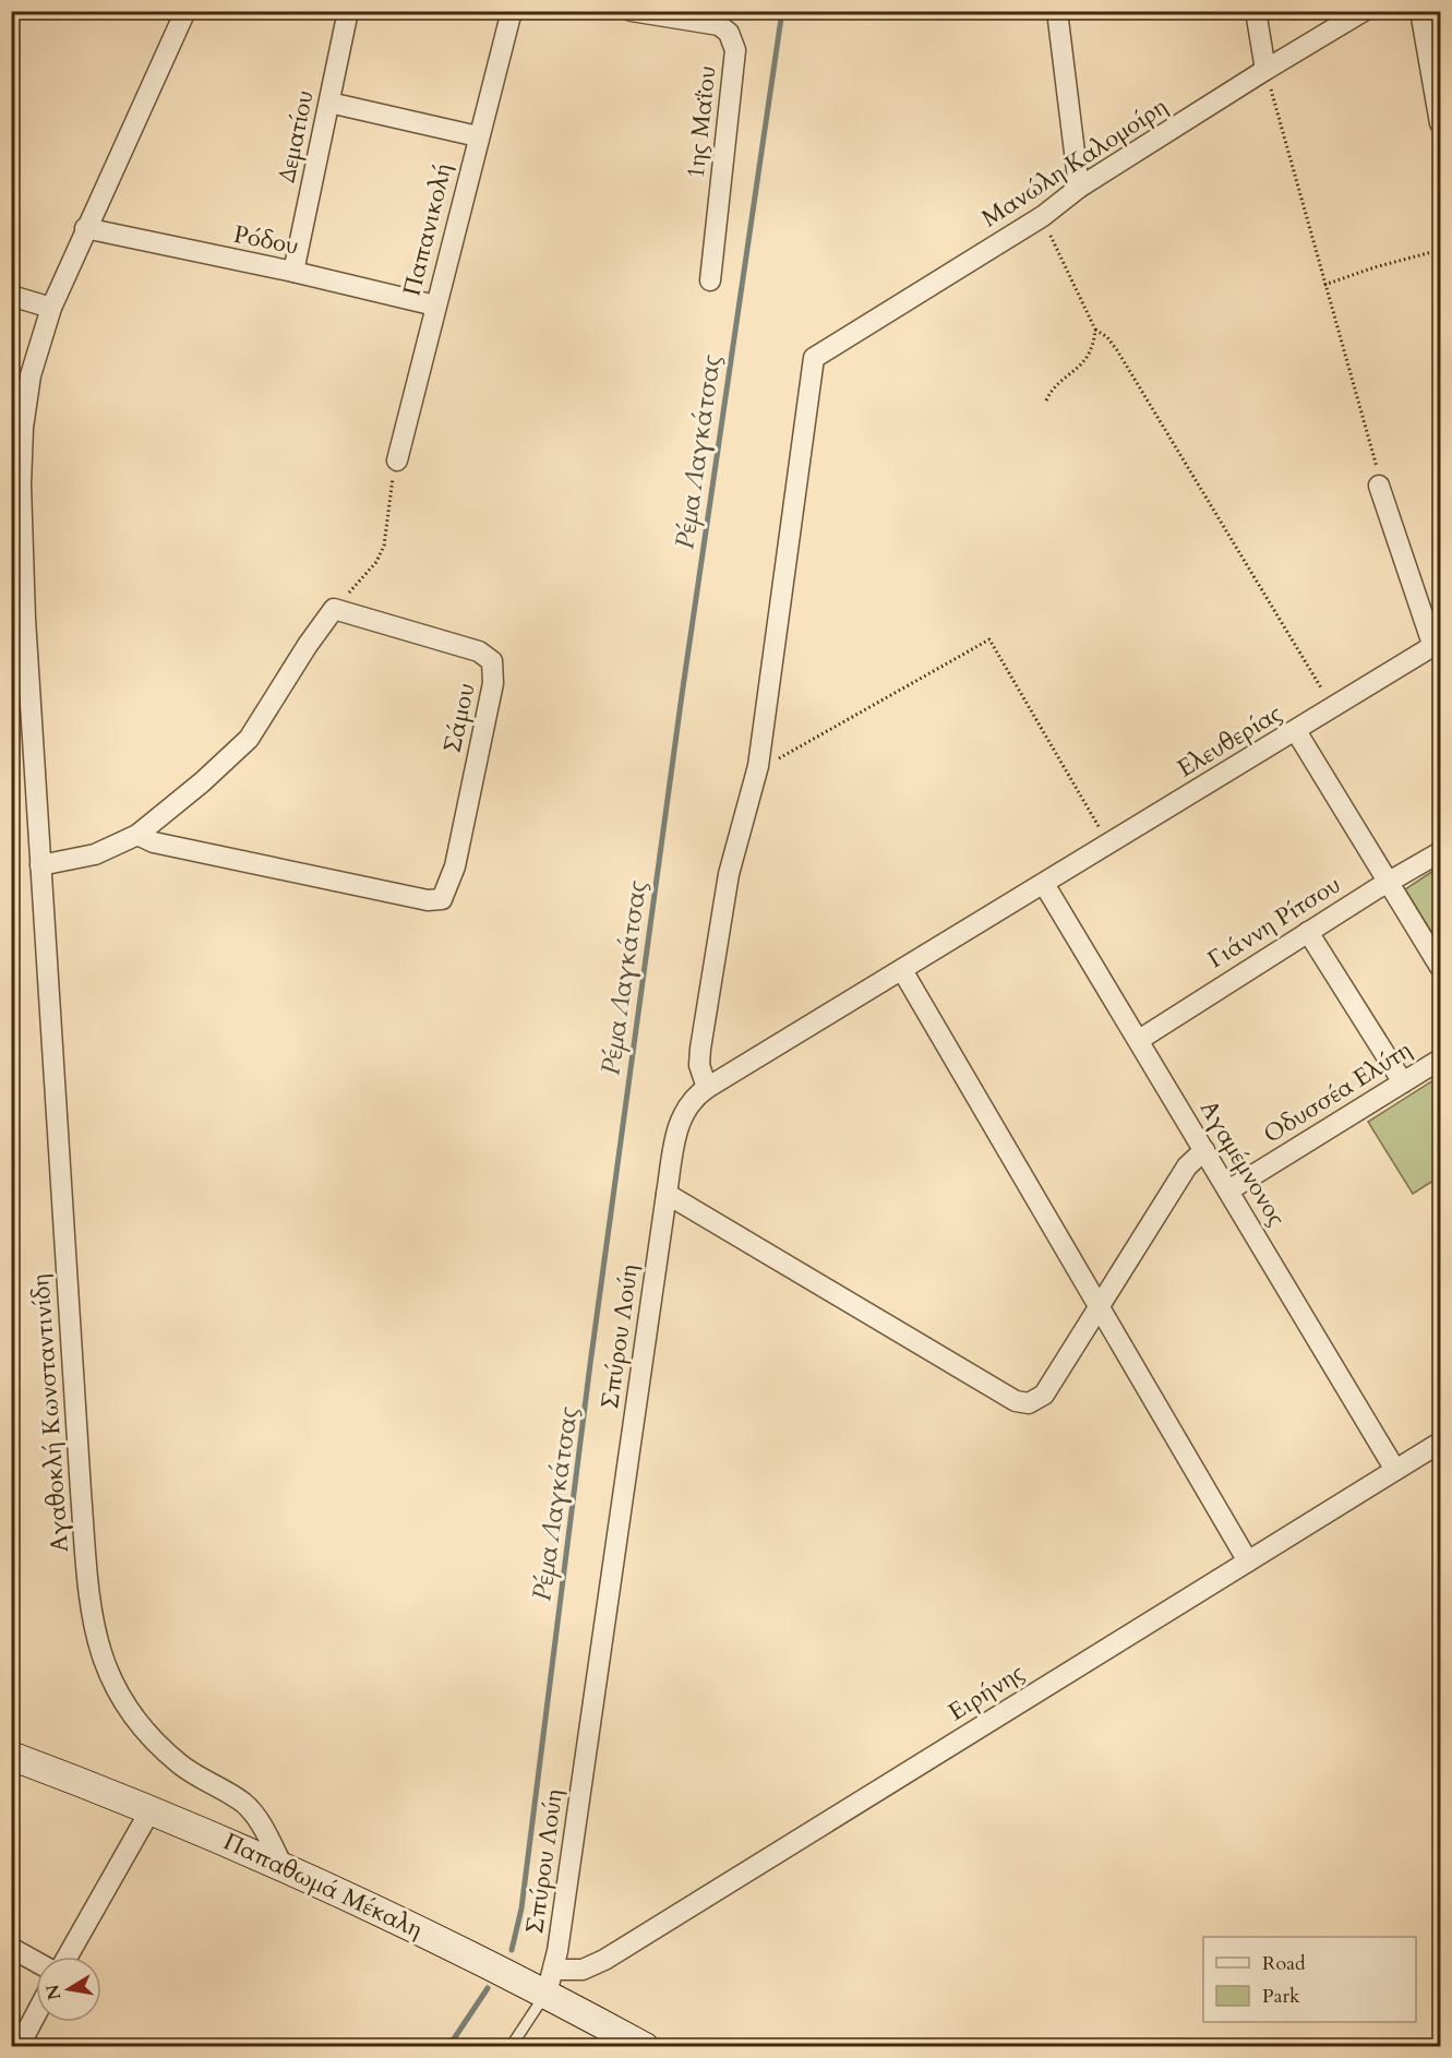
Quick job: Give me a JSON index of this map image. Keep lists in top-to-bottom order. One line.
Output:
{"streets":{"street":["1ης Μαΐου","Δεματίου","Μανώλη Καλομοίρη","Παπανικολή","Ρόδου","Σάμου","Ελευθερίας","Γιάννη Ρίτσου","Οδυσσέα Ελύτη","Αγαμέμνονoς","Σπύρου Λούη","Αγαθοκλή Κωνσταντινίδη","Ειρήνης","Παπαθωμά Μέκαλη"]},"crossings":[["Δεματίου","Ρόδου"],["Παπανικολή","Ρόδου"],["Ρόδου","Αγαθοκλή Κωνσταντινίδη"],["Ελευθερίας","Αγαμέμνονoς"],["Ελευθερίας","Σπύρου Λούη"],["Γιάννη Ρίτσου","Αγαμέμνονoς"],["Οδυσσέα Ελύτη","Αγαμέμνονoς"],["Αγαμέμνονoς","Σπύρου Λούη"],["Αγαμέμνονoς","Ειρήνης"],["Σπύρου Λούη","Ειρήνης"],["Σπύρου Λούη","Παπαθωμά Μέκαλη"],["Αγαθοκλή Κωνσταντινίδη","Παπαθωμά Μέκαλη"],["Ειρήνης","Παπαθωμά Μέκαλη"]],"water":["Ρέμα Λαγκάτσας"],"legend":["Road","Park"],"north":"left"}
